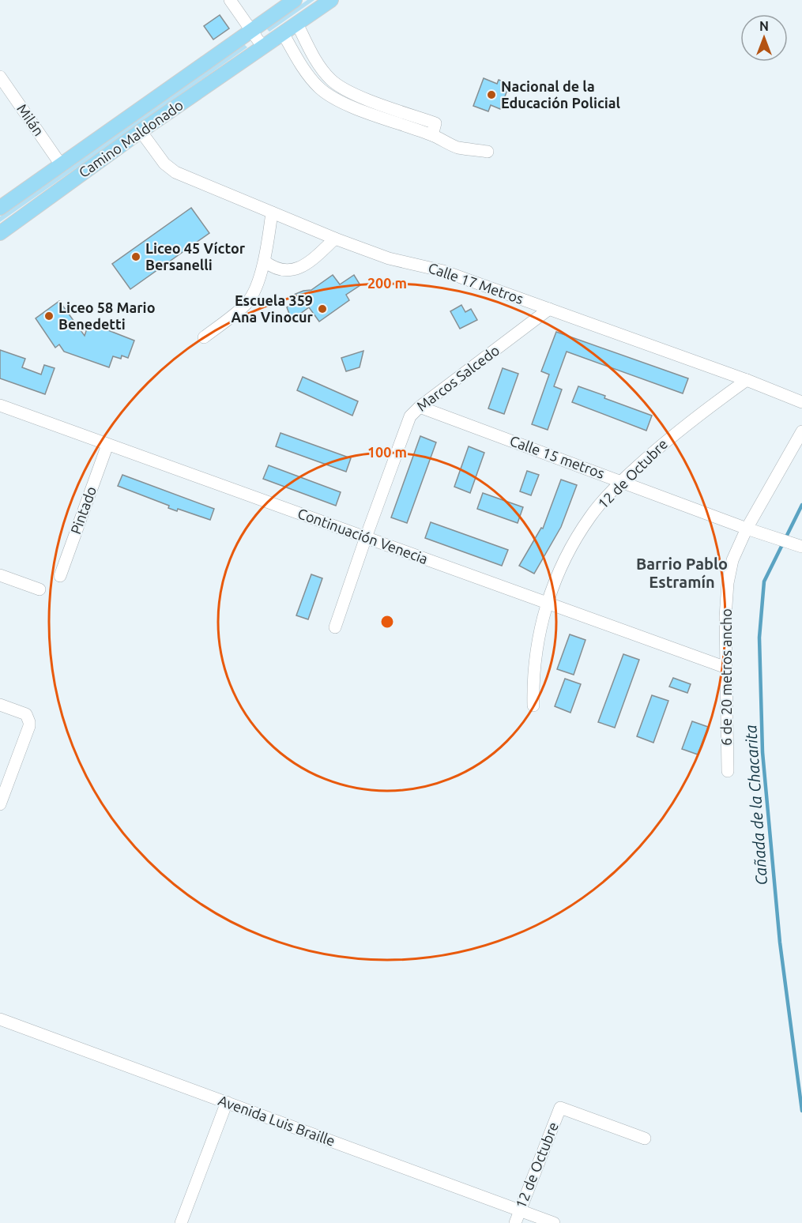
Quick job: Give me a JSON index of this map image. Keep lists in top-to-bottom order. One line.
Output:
{"streets":{"main road":["Camino Maldonado"],"street":["Milán","Calle 17 Metros","Marcos Salcedo","Calle 15 metros","12 de Octubre","Pintado","Continuación Venecia","6 de 20 metros ancho","Avenida Luis Braille"]},"crossings":[["Milán","Camino Maldonado"],["Camino Maldonado","Calle 17 Metros"],["Calle 17 Metros","Marcos Salcedo"],["Calle 17 Metros","12 de Octubre"],["Marcos Salcedo","Calle 15 metros"],["Marcos Salcedo","Continuación Venecia"],["Calle 15 metros","12 de Octubre"],["Calle 15 metros","6 de 20 metros ancho"],["12 de Octubre","Continuación Venecia"],["12 de Octubre","Avenida Luis Braille"],["Pintado","Continuación Venecia"],["Continuación Venecia","6 de 20 metros ancho"]],"districts":["Barrio Pablo Estramín"],"water":["Cañada de la Chacarita"],"places":["Nacional de la Educación Policial","Liceo 45 Víctor Bersanelli","Escuela 359 Ana Vinocur","Liceo 58 Mario Benedetti"],"north":"top","rings":["200 m","100 m"]}
